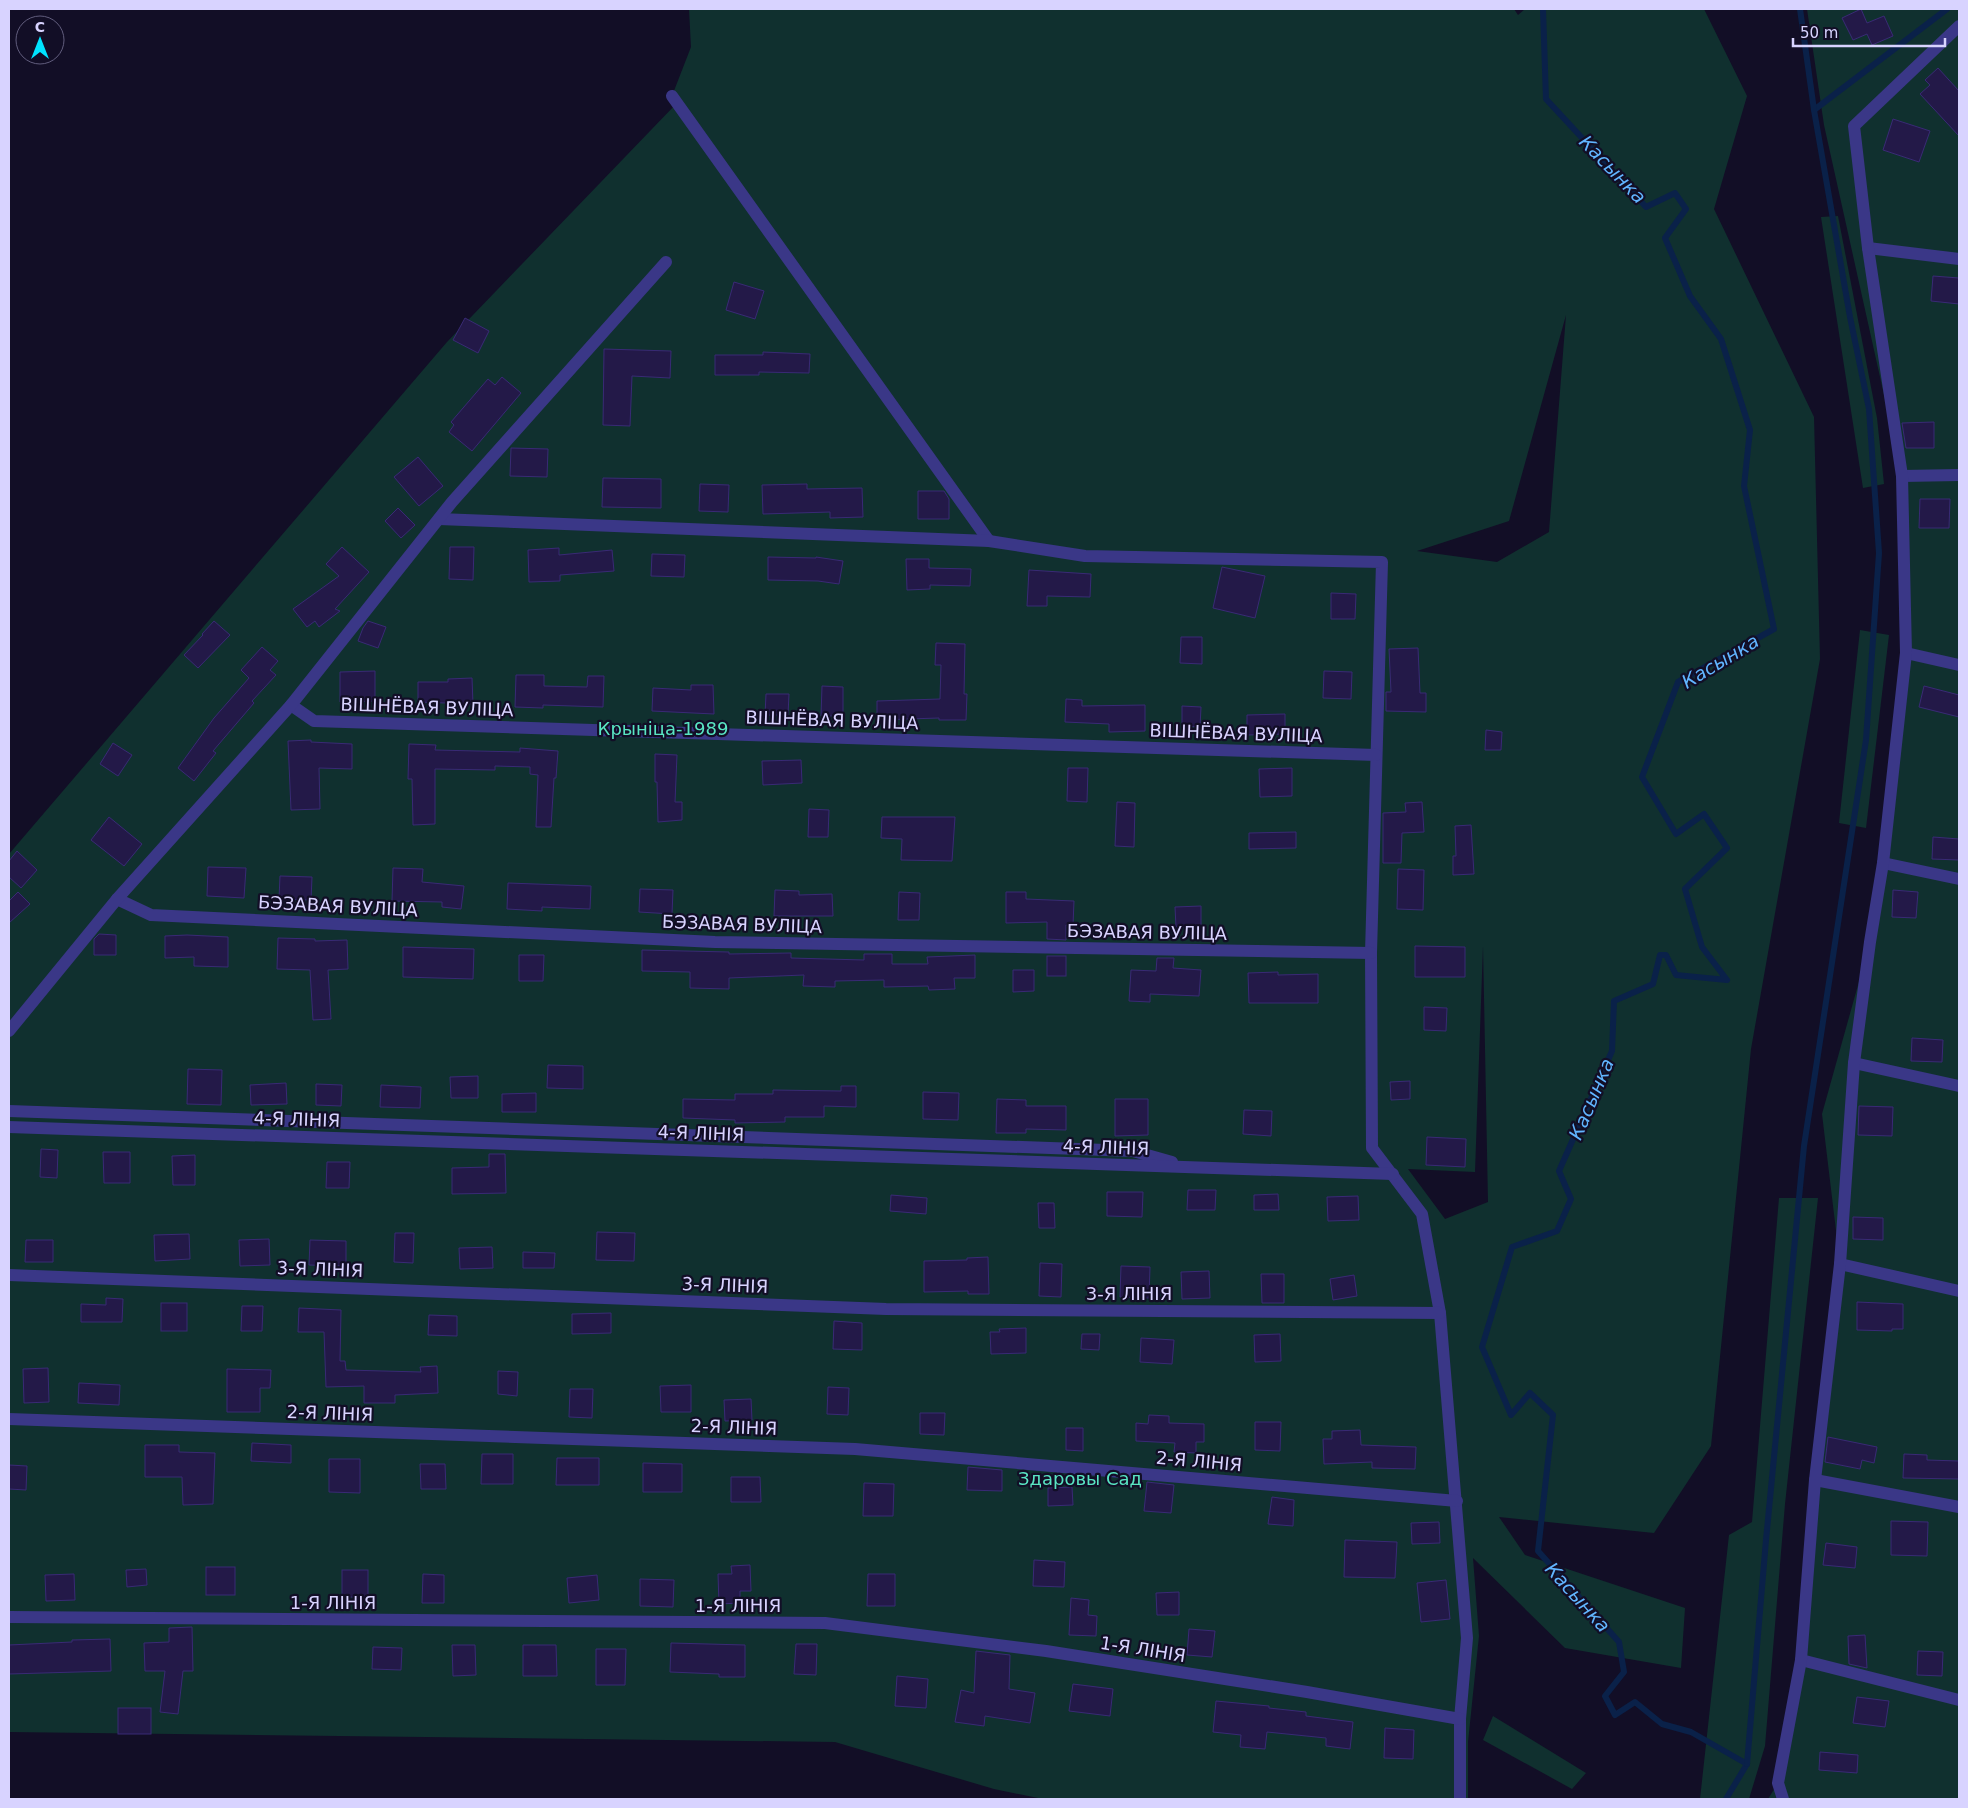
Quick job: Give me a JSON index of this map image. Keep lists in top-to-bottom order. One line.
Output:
{"streets":{"street":["ВІШНЁВАЯ ВУЛІЦА","БЭЗАВАЯ ВУЛІЦА","4-Я ЛІНІЯ","3-Я ЛІНІЯ","2-Я ЛІНІЯ","1-Я ЛІНІЯ"]},"water":["Касынка"],"parks":["Крыніца-1989","Здаровы Сад"],"scale_bar":"50 m","north":"top"}
